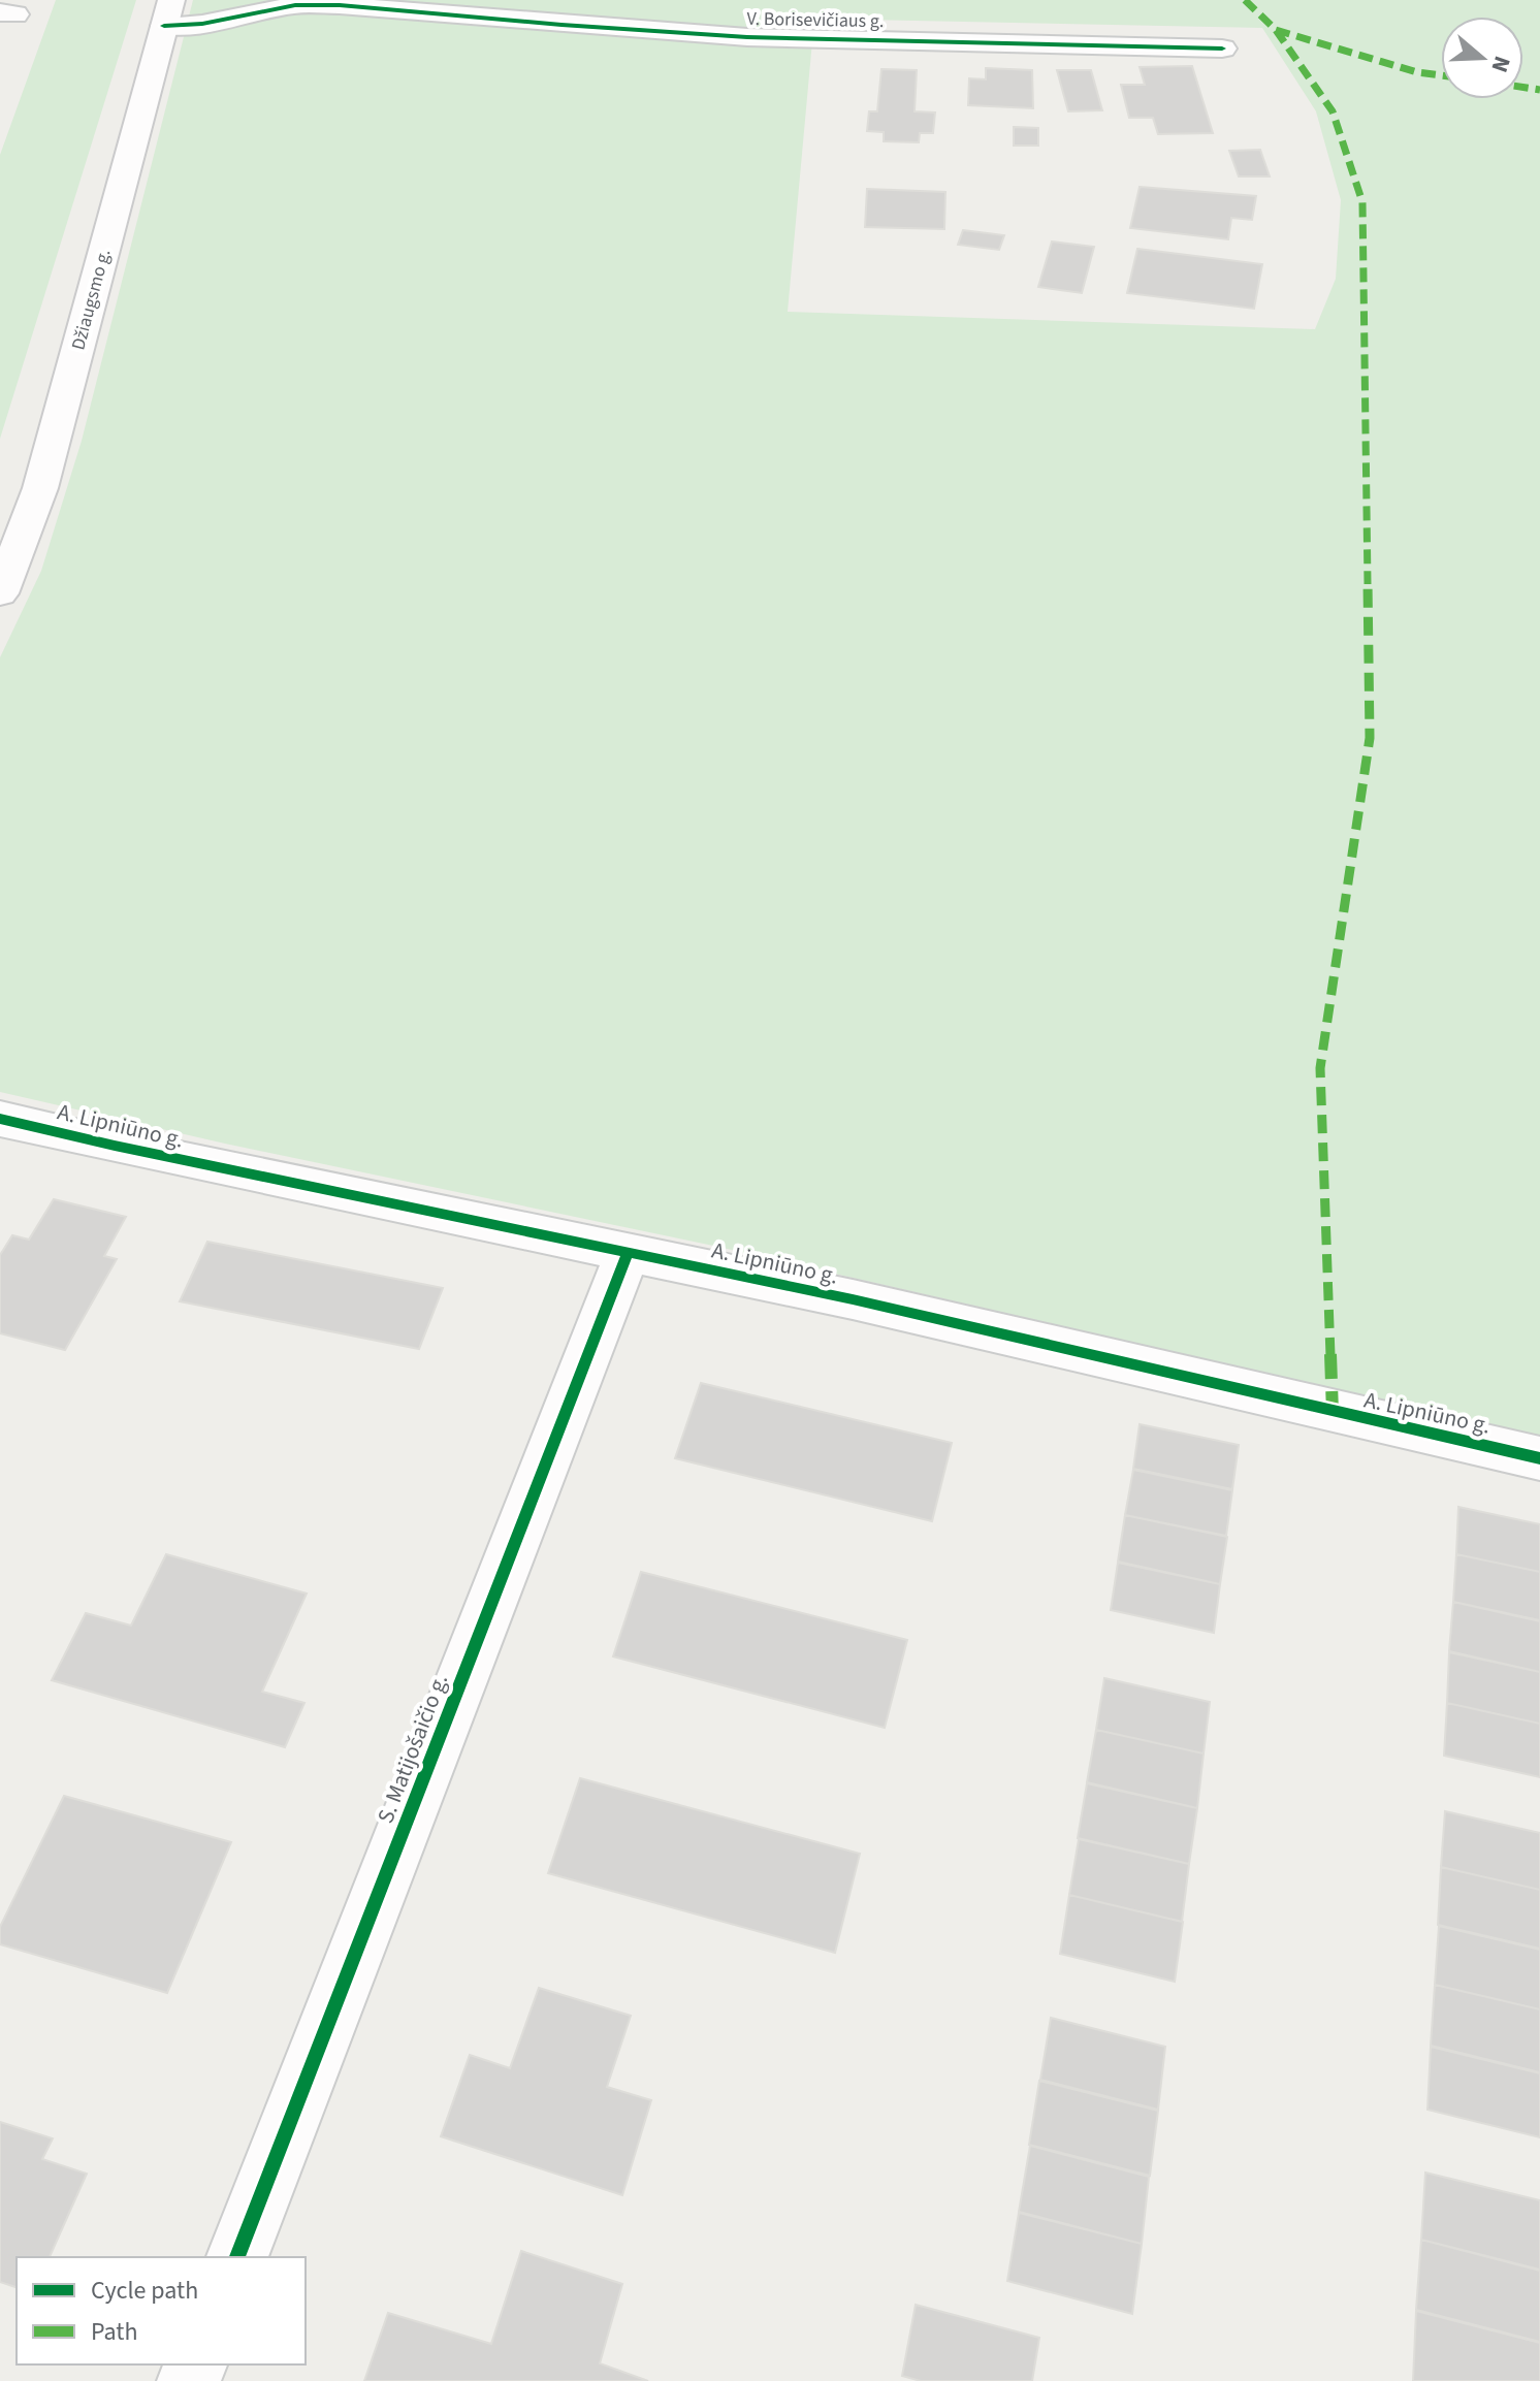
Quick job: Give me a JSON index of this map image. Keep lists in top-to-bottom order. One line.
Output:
{"streets":{"street":["V. Borisevičiaus g.","Džiaugsmo g.","A. Lipniūno g.","S. Matijošaičio g."]},"crossings":[["V. Borisevičiaus g.","Džiaugsmo g."],["A. Lipniūno g.","S. Matijošaičio g."]],"legend":["Cycle path","Path"],"north":"right"}
